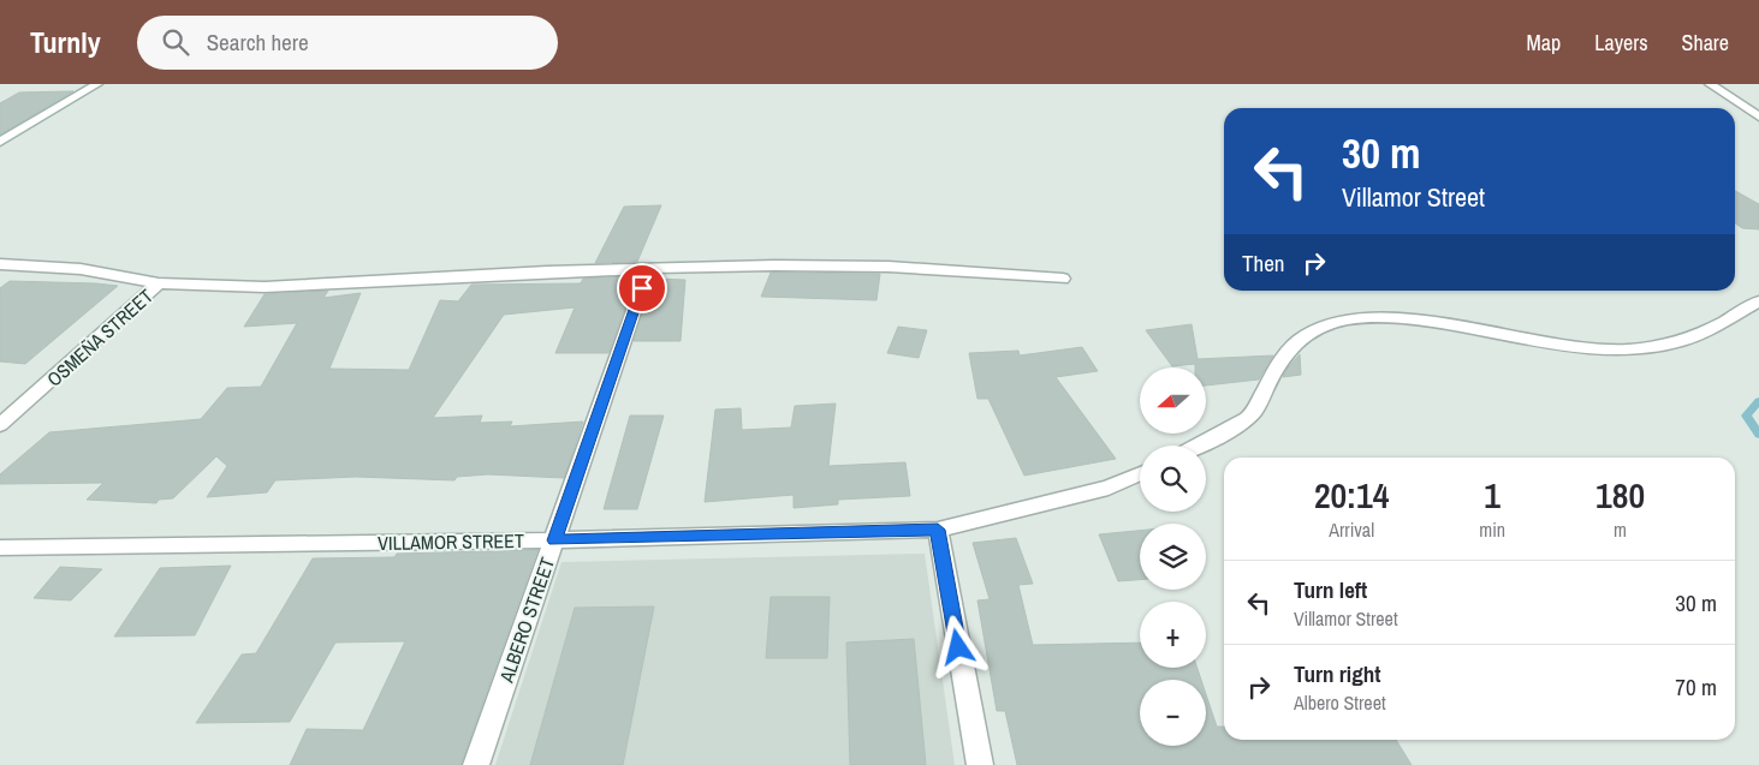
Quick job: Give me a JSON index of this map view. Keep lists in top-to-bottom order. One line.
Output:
{"streets":{"street":["OSMEÑA STREET","VILLAMOR STREET","ALBERO STREET"]},"crossings":[["VILLAMOR STREET","ALBERO STREET"]],"north":"left","page":{"header":"Turnly","search":"Search here","nav":["Map","Layers","Share"],"turn":["30 m","Villamor Street"],"then":"Then","map_buttons":["+","−"],"eta":["20:14","Arrival","1","min","180","m"],"list":[{"name":"Turn left","note":"Villamor Street","value":"30 m"},{"name":"Turn right","note":"Albero Street","value":"70 m"}]}}
